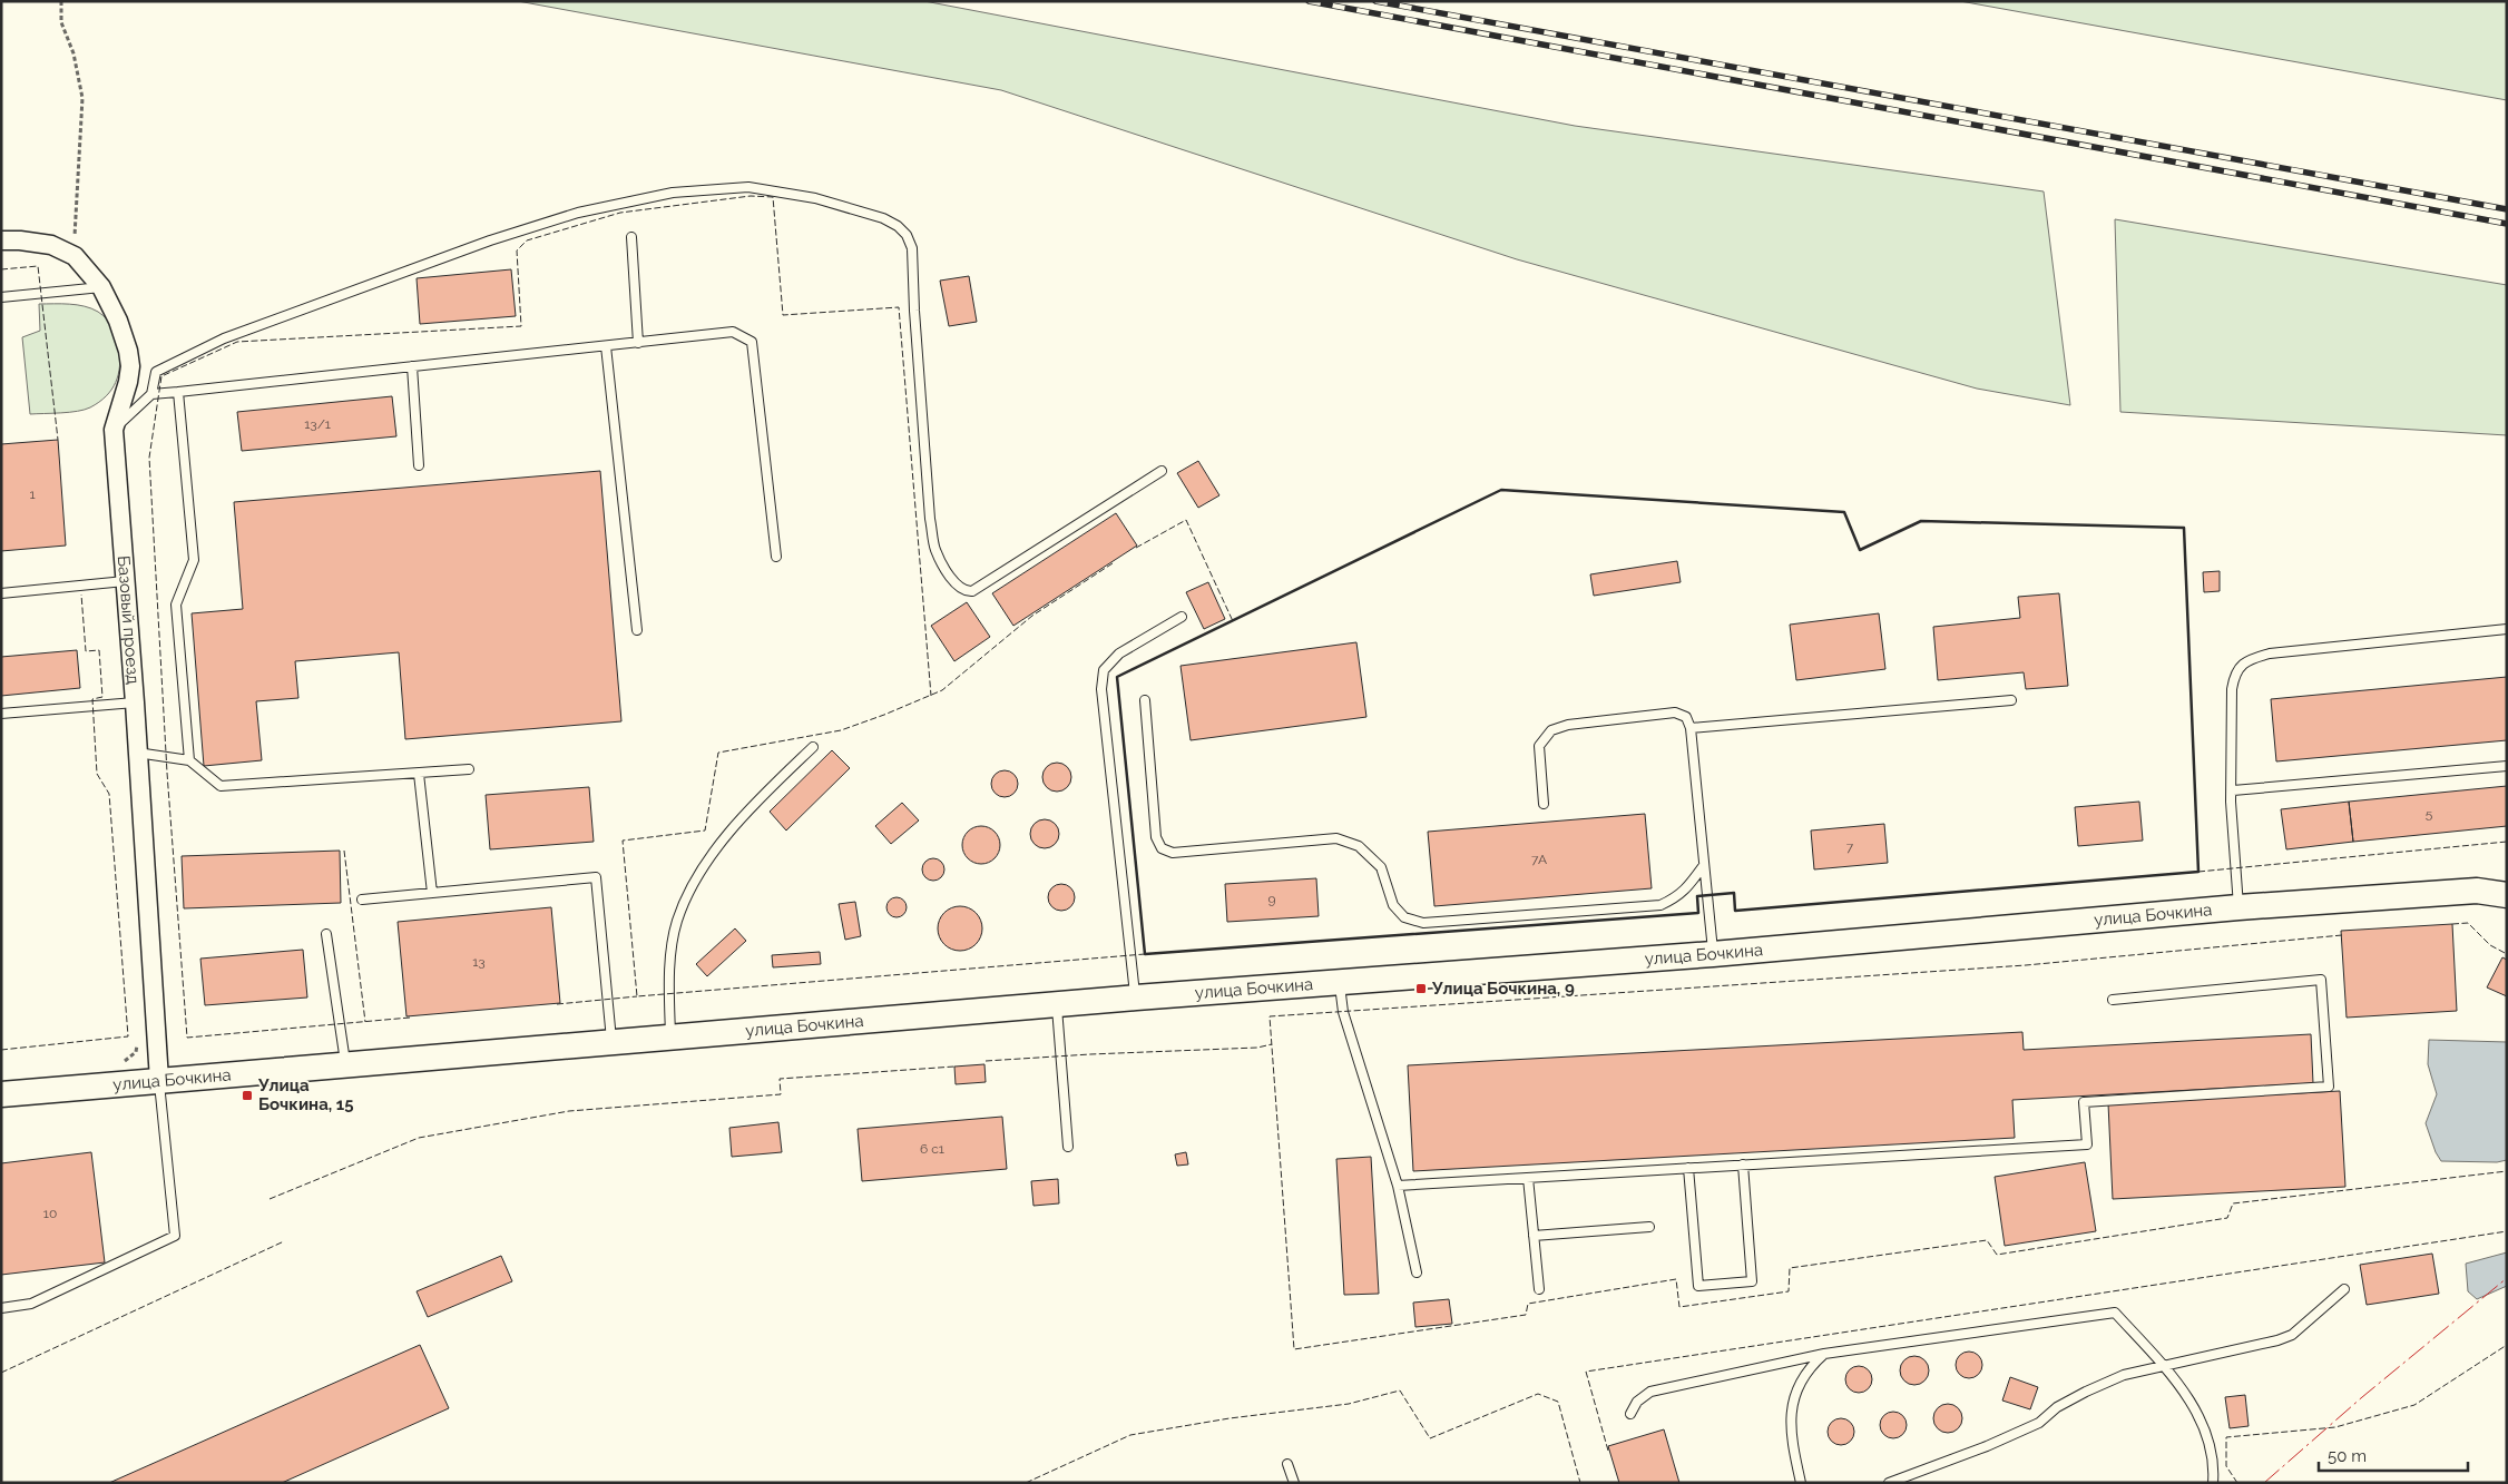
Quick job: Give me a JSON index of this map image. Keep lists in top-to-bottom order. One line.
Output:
{"streets":{"street":["Базовый проезд","улица Бочкина"]},"crossings":[["Базовый проезд","улица Бочкина"]],"places":{"transit":["Улица Бочкина, 9","Улица Бочкина, 15"]},"house_numbers":["13/1","1","5","7","7А","9","13","6 с1","10"],"scale_bar":"50 m"}
